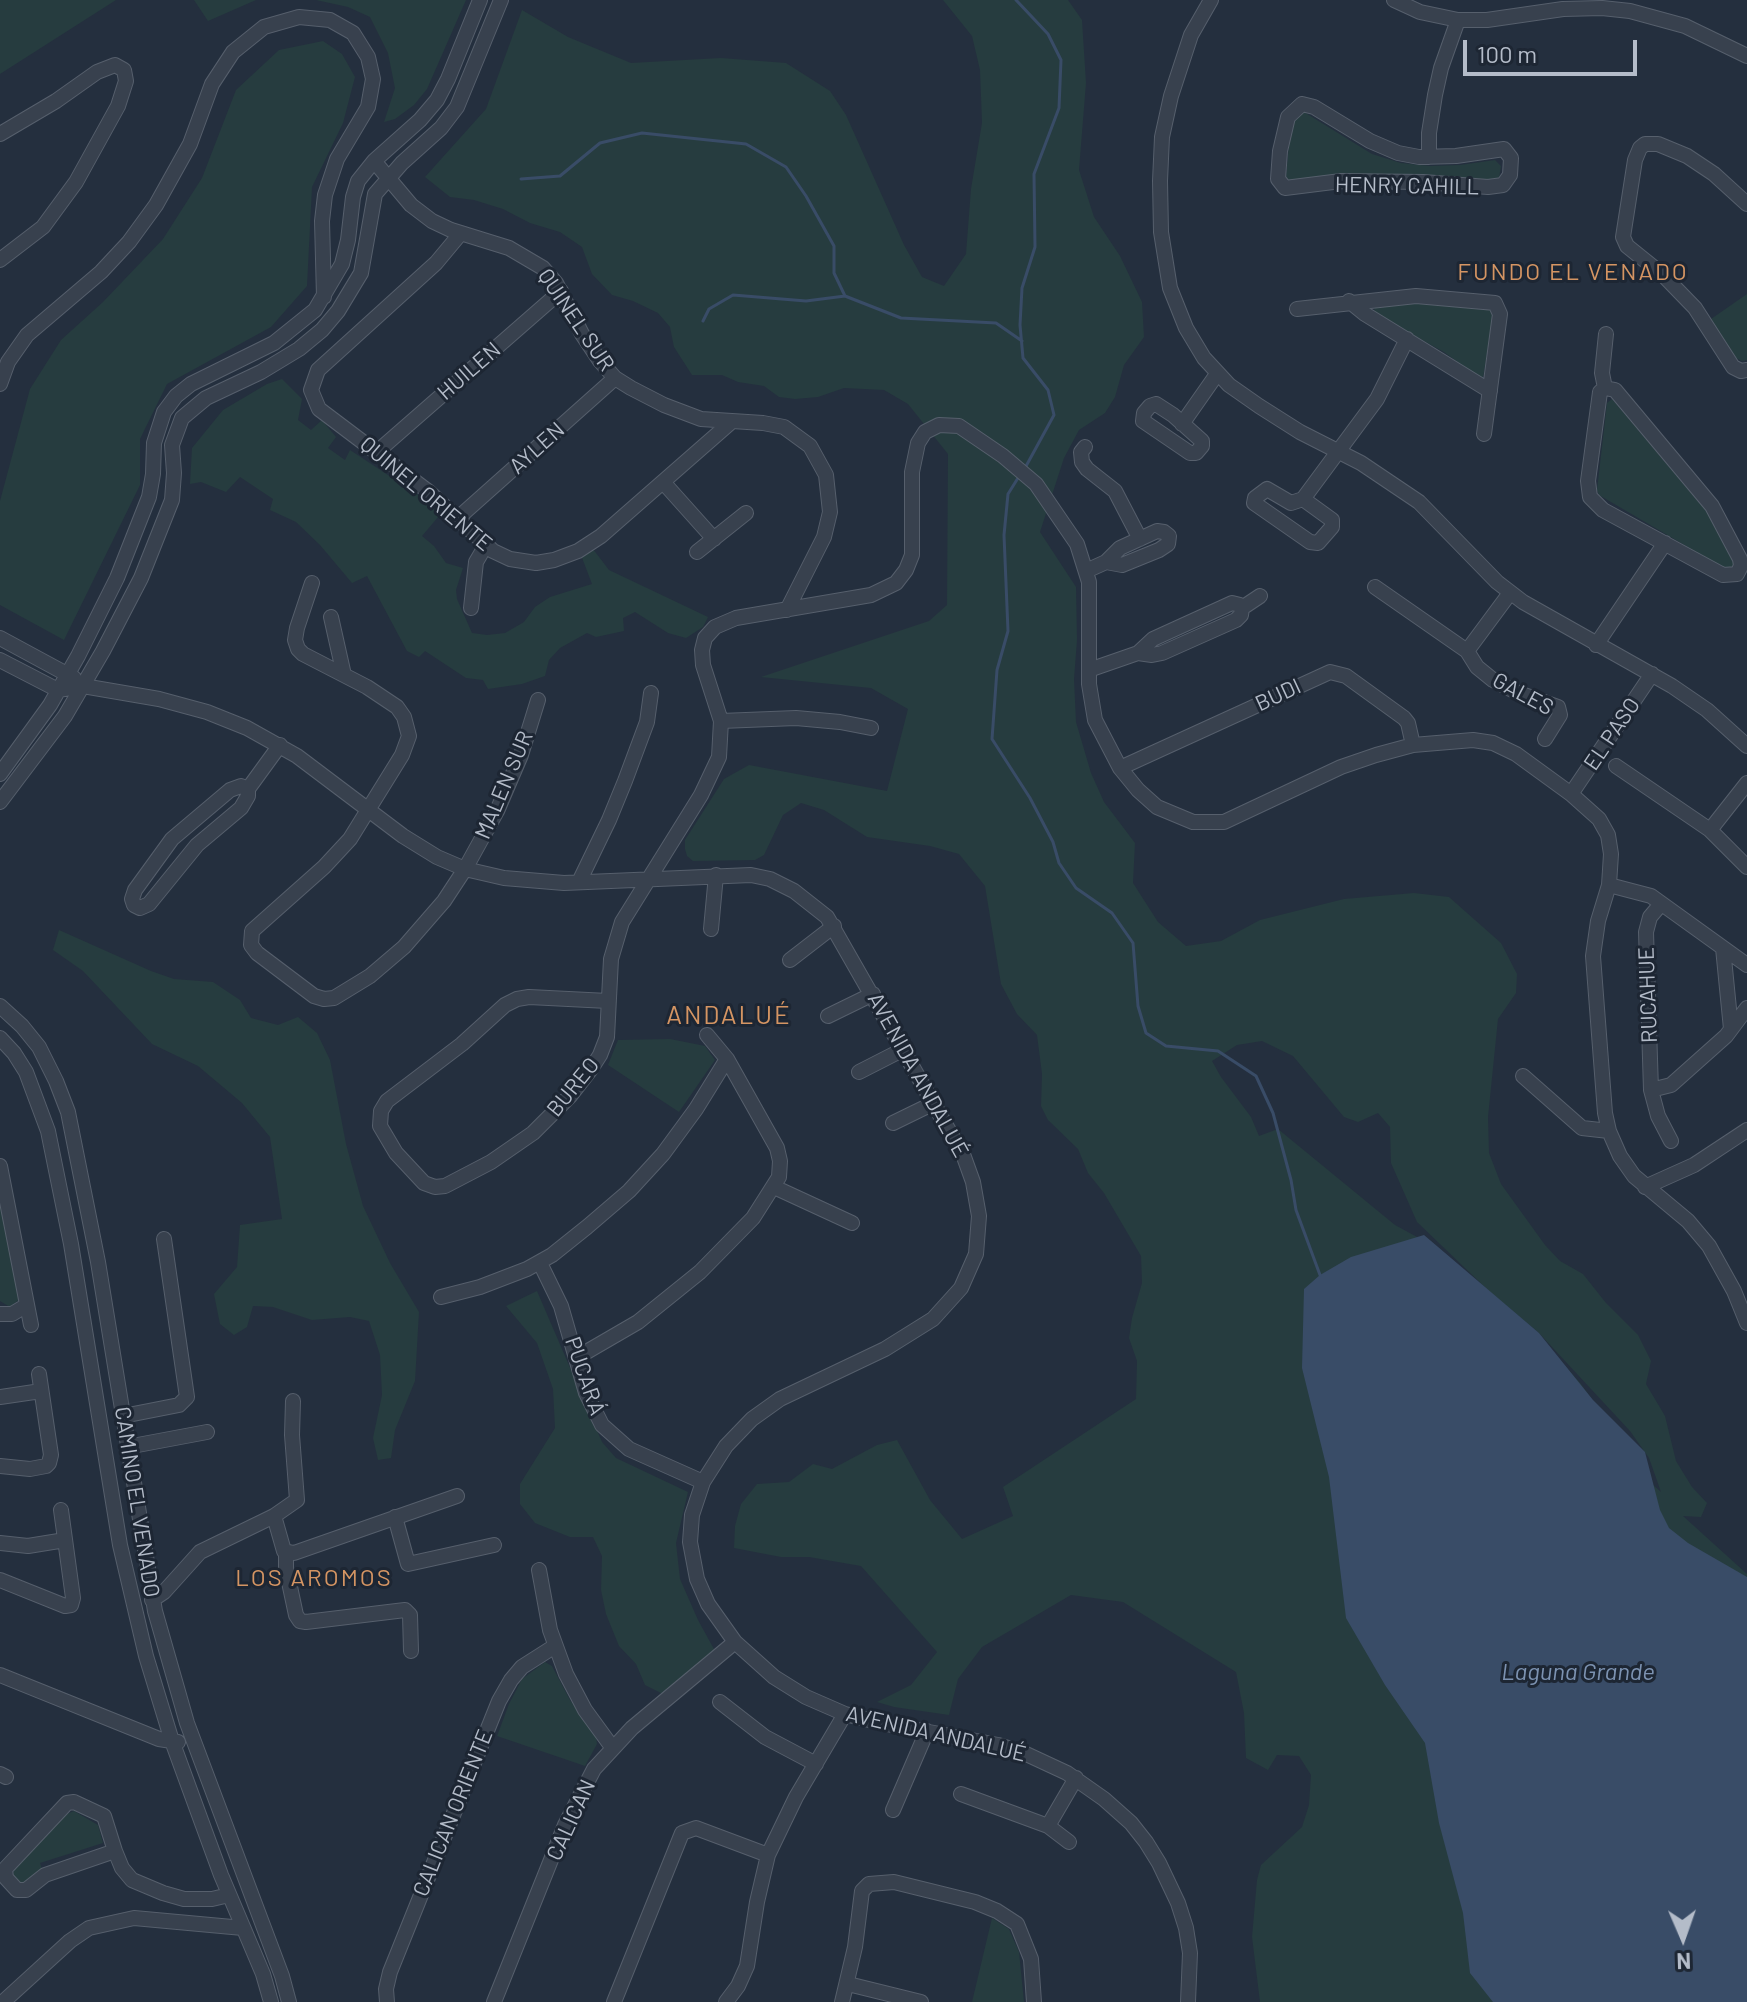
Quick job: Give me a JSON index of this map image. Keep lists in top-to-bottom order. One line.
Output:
{"streets":{"street":["HENRY CAHILL","QUINEL SUR","HUILEN","AYLEN","QUINEL ORIENTE","GALES","BUDI","EL PASO","MALEN SUR","RUCAHUE","AVENIDA ANDALUÉ","BUREO","PUCARÁ","CAMINO EL VENADO","CALICAN ORIENTE","CALICAN"]},"crossings":[["QUINEL SUR","HUILEN"],["QUINEL SUR","AYLEN"],["QUINEL SUR","QUINEL ORIENTE"],["HUILEN","QUINEL ORIENTE"],["AYLEN","QUINEL ORIENTE"],["MALEN SUR","AVENIDA ANDALUÉ"],["AVENIDA ANDALUÉ","BUREO"],["AVENIDA ANDALUÉ","PUCARÁ"],["AVENIDA ANDALUÉ","CALICAN"]],"districts":["FUNDO EL VENADO","ANDALUÉ","LOS AROMOS"],"water":["Laguna Grande"],"scale_bar":"100 m","north":"bottom"}
